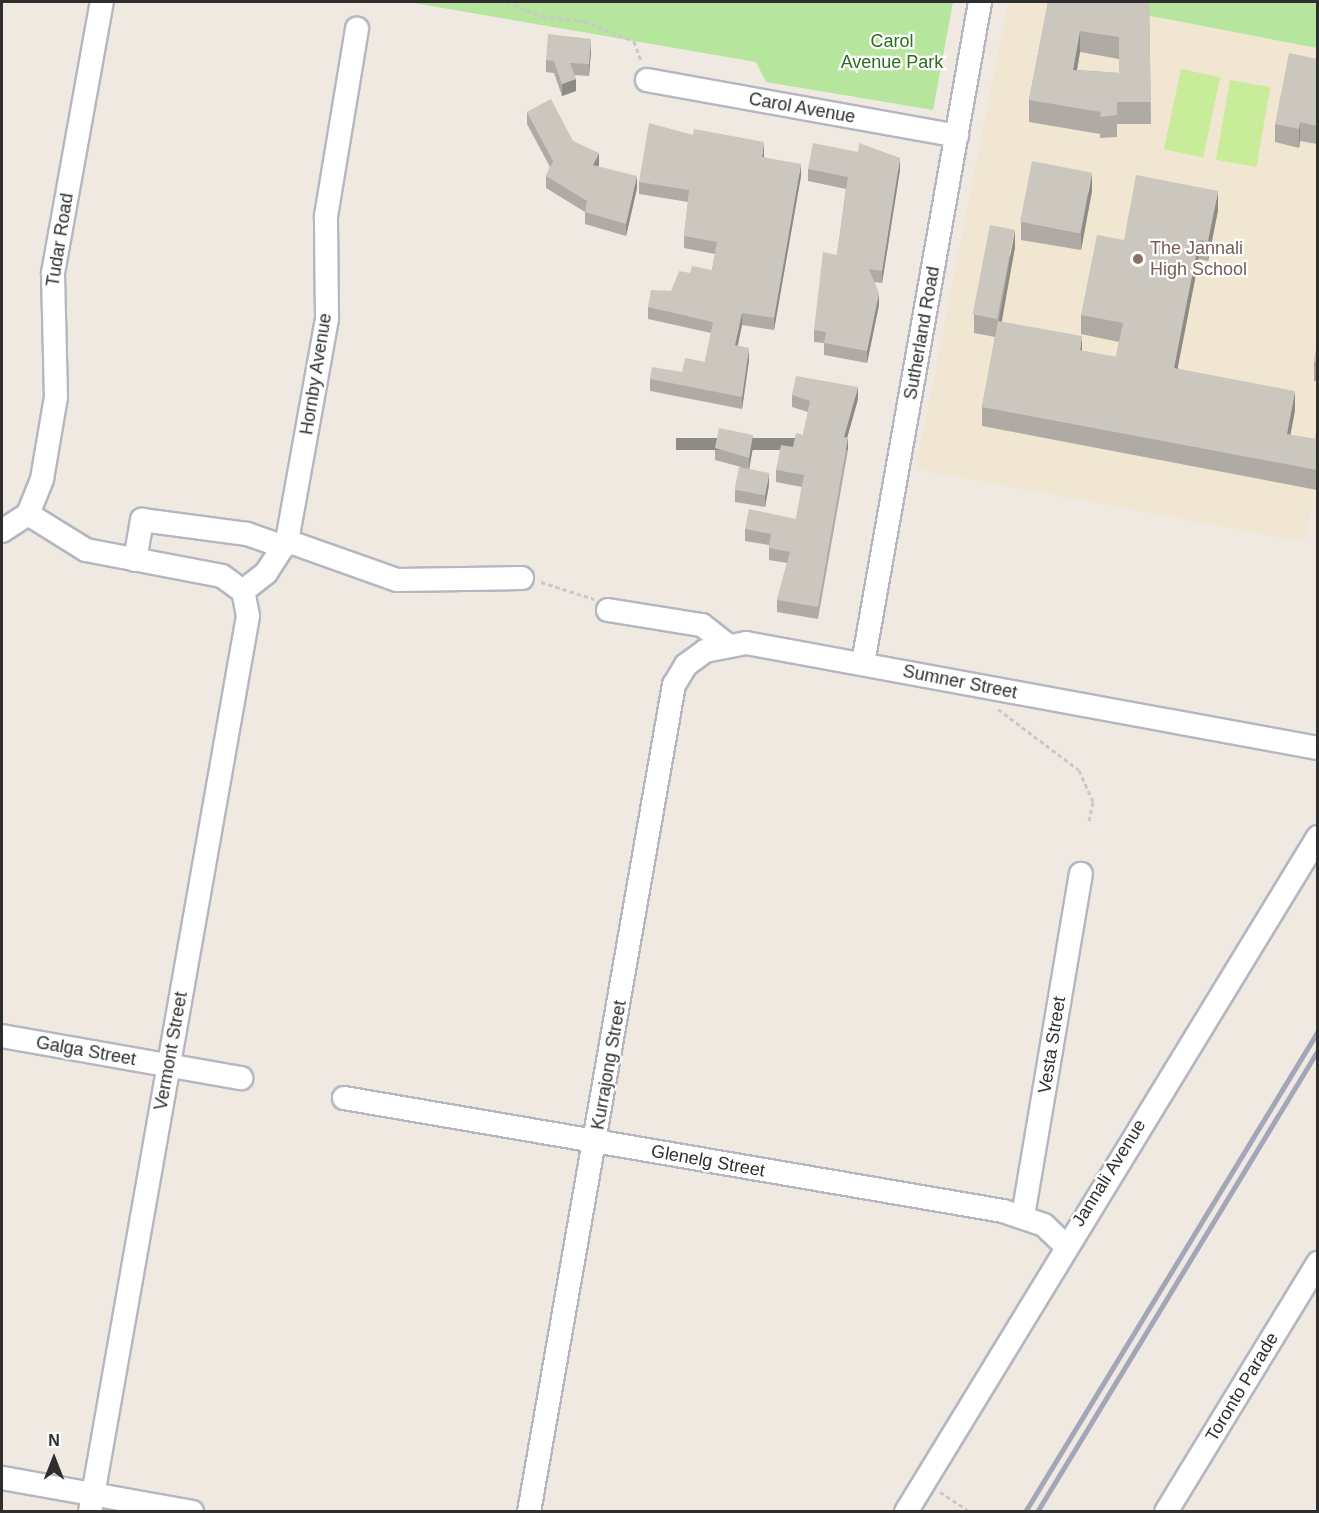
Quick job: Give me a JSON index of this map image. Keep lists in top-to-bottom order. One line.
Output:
{"streets":{"street":["Carol Avenue","Tudar Road","Sutherland Road","Hornby Avenue","Sumner Street","Vesta Street","Galga Street","Vermont Street","Kurrajong Street","Glenelg Street","Jannali Avenue","Toronto Parade"]},"crossings":[["Carol Avenue","Sutherland Road"],["Sutherland Road","Sumner Street"],["Sumner Street","Kurrajong Street"],["Vesta Street","Glenelg Street"],["Galga Street","Vermont Street"],["Kurrajong Street","Glenelg Street"],["Glenelg Street","Jannali Avenue"]],"parks":["Carol Avenue Park"],"places":["The Jannali High School"],"north":"top"}
